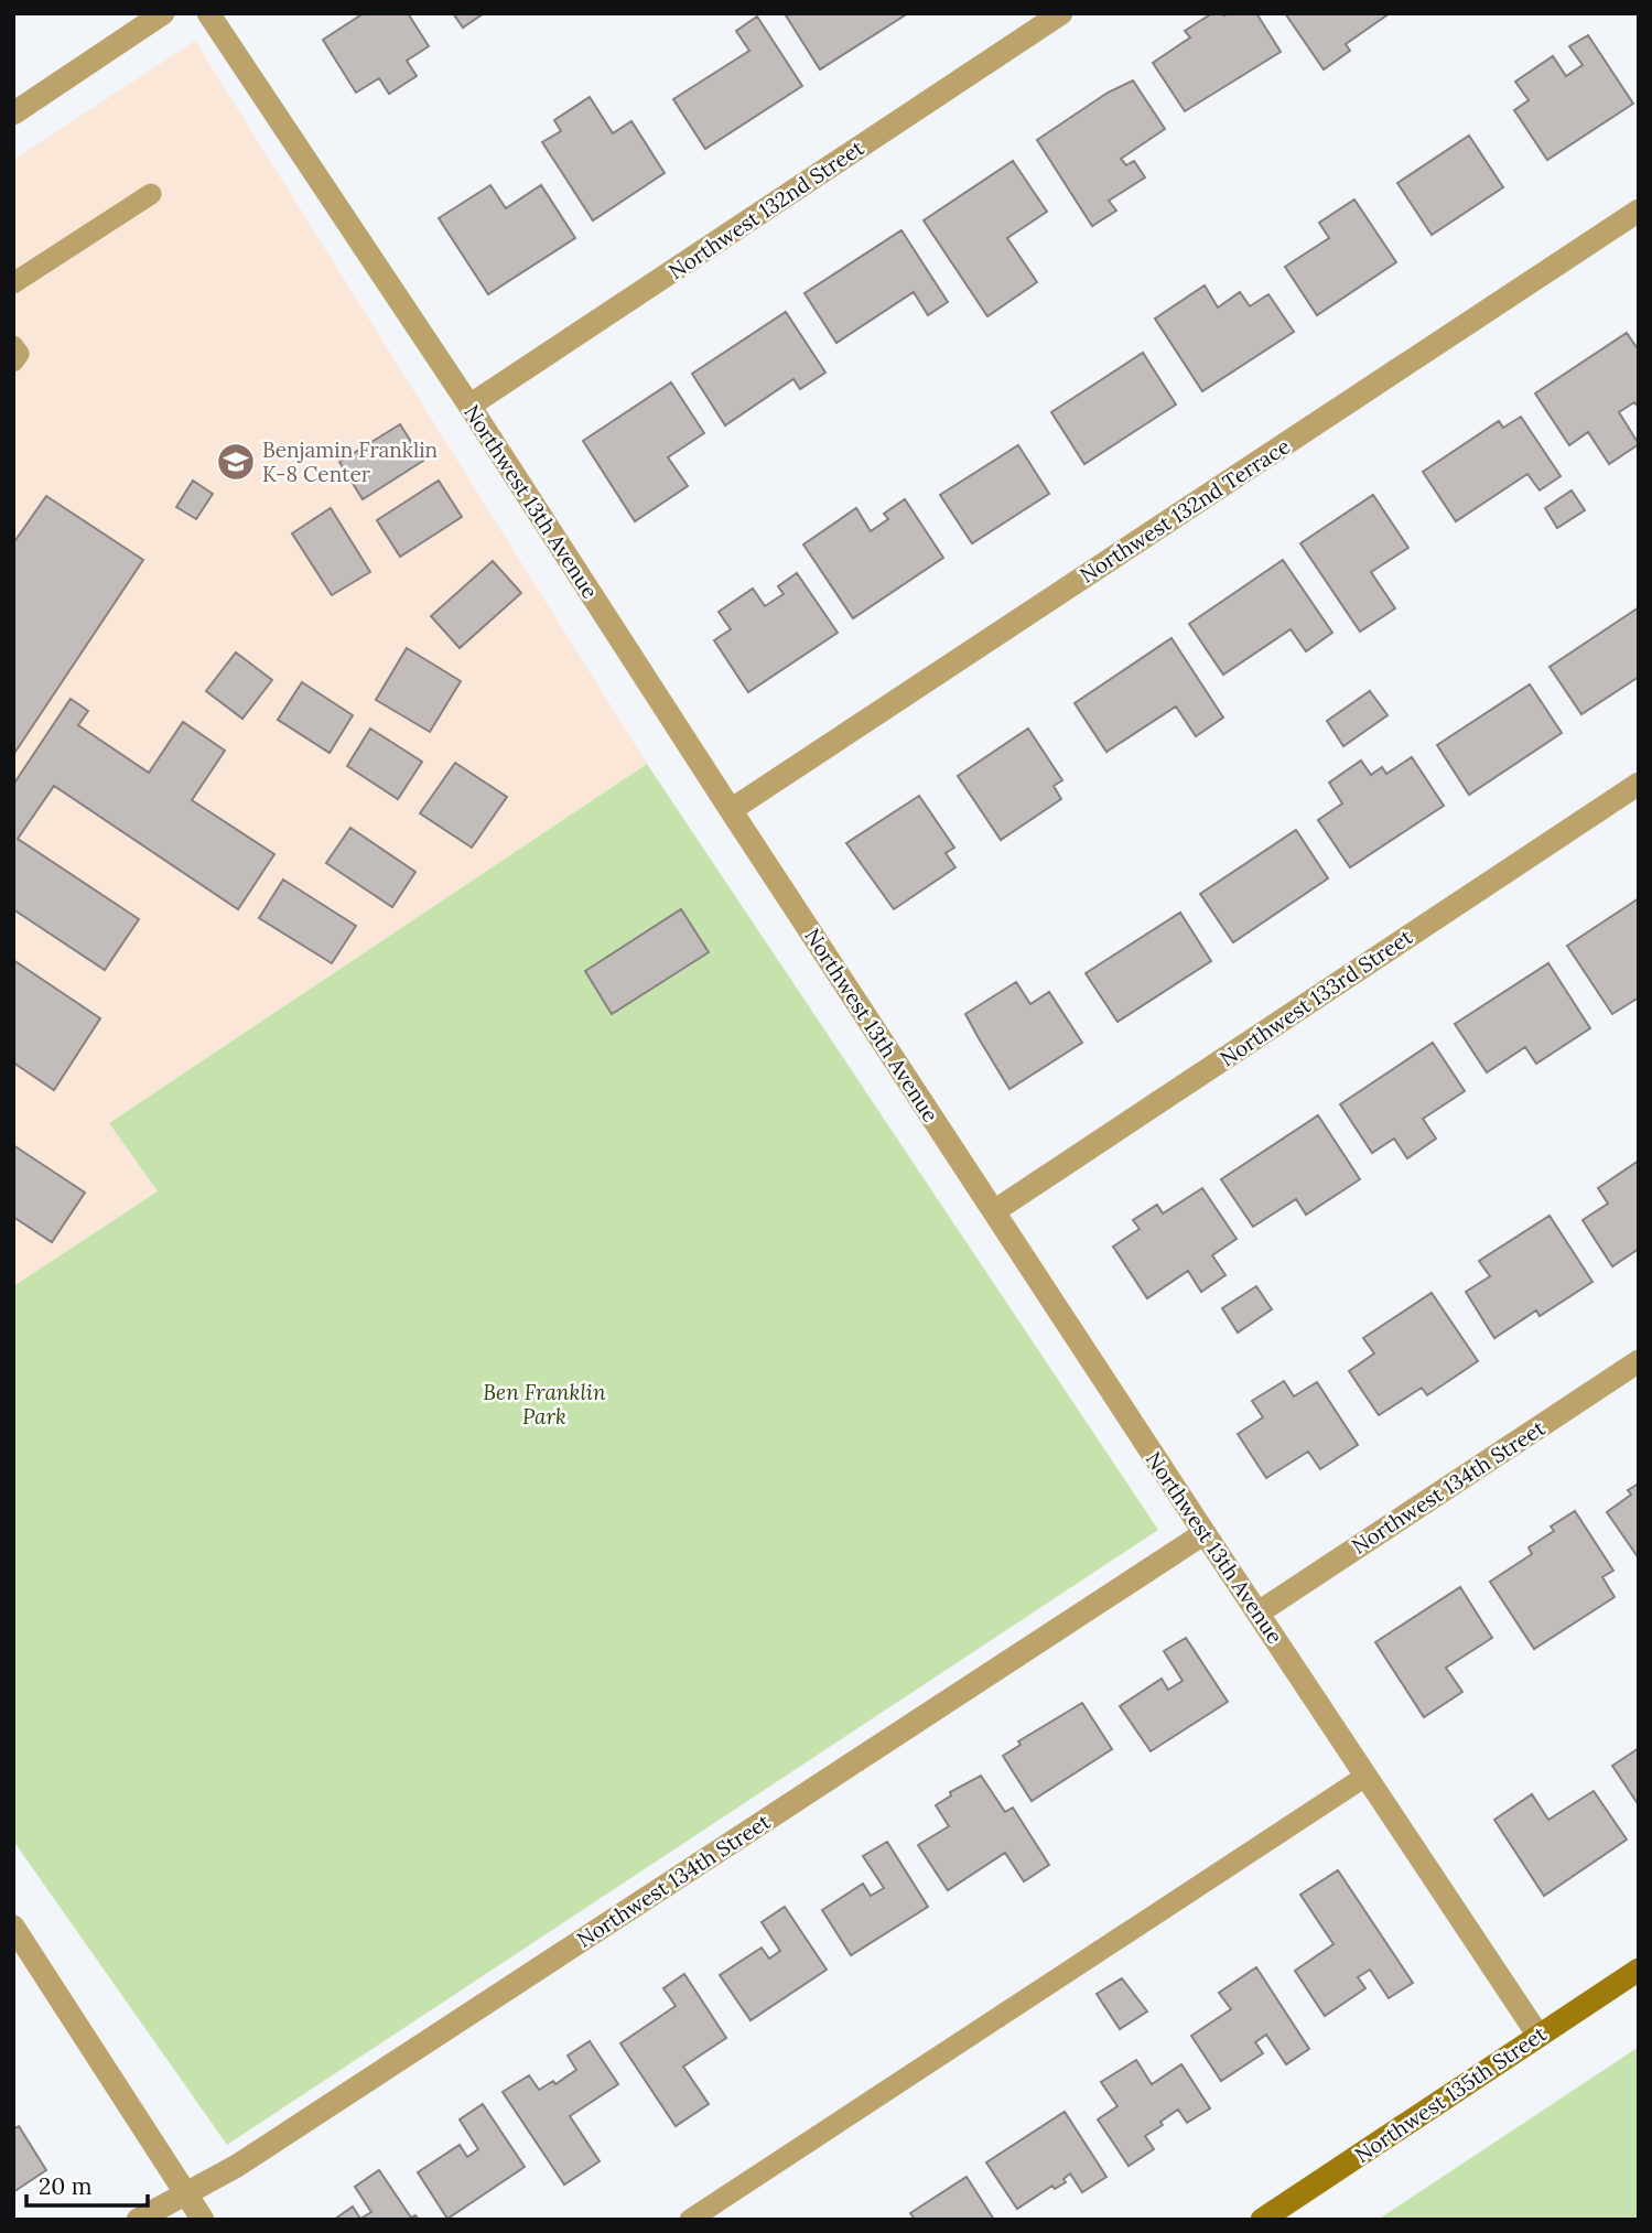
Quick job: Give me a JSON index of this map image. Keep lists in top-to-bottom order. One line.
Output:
{"streets":{"main road":["Northwest 135th Street"],"street":["Northwest 132nd Street","Northwest 13th Avenue","Northwest 132nd Terrace","Northwest 133rd Street","Northwest 134th Street"]},"crossings":[["Northwest 132nd Street","Northwest 13th Avenue"],["Northwest 13th Avenue","Northwest 132nd Terrace"],["Northwest 13th Avenue","Northwest 133rd Street"],["Northwest 13th Avenue","Northwest 134th Street"],["Northwest 13th Avenue","Northwest 135th Street"]],"parks":["Ben Franklin Park"],"places":{"school or university":["Benjamin Franklin K-8 Center"]},"scale_bar":"20 m"}
